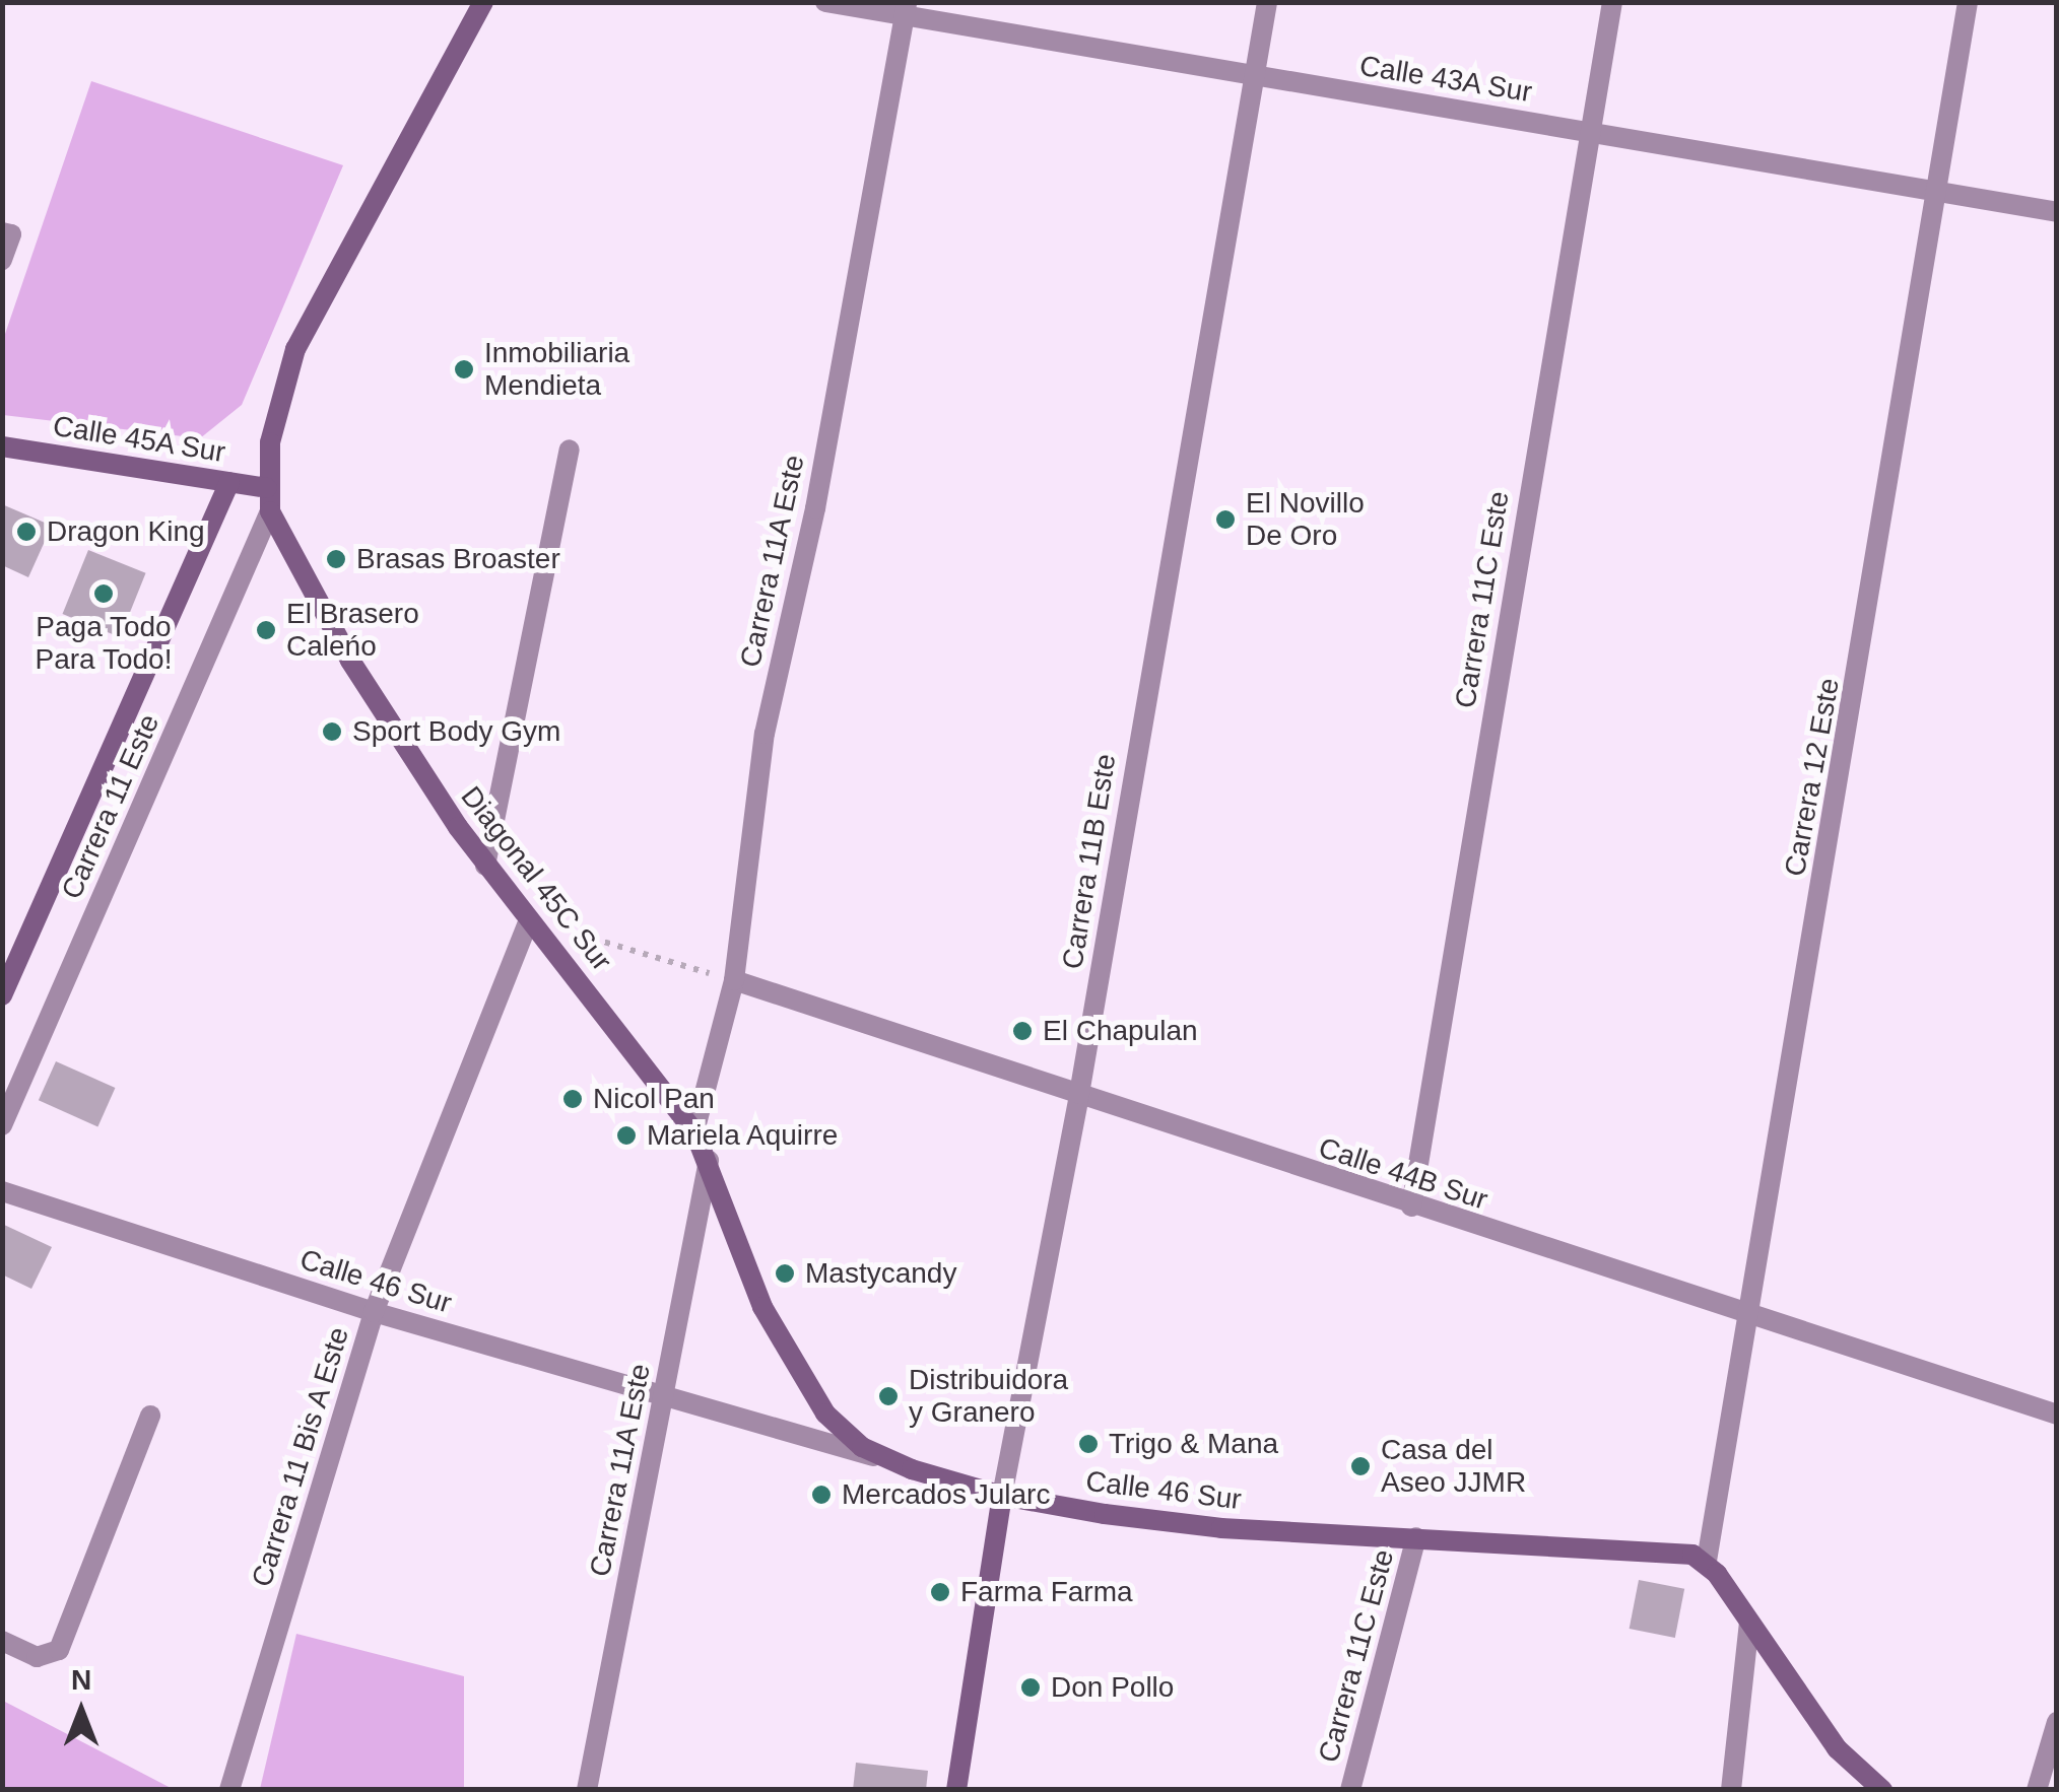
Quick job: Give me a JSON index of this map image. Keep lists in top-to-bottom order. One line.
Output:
{"streets":{"street":["Calle 43A Sur","Calle 45A Sur","Carrera 11A Este","Carrera 11C Este","Carrera 12 Este","Carrera 11 Este","Carrera 11B Este","Diagonal 45C Sur","Calle 44B Sur","Calle 46 Sur","Carrera 11 Bis A Este"]},"crossings":[["Calle 43A Sur","Carrera 11A Este"],["Calle 43A Sur","Carrera 11C Este"],["Calle 43A Sur","Carrera 12 Este"],["Calle 43A Sur","Carrera 11B Este"],["Calle 45A Sur","Carrera 11 Este"],["Calle 45A Sur","Diagonal 45C Sur"],["Carrera 11A Este","Diagonal 45C Sur"],["Carrera 11A Este","Calle 44B Sur"],["Carrera 11A Este","Calle 46 Sur"],["Carrera 11C Este","Calle 44B Sur"],["Carrera 11C Este","Calle 46 Sur"],["Carrera 12 Este","Calle 44B Sur"],["Carrera 12 Este","Calle 46 Sur"],["Carrera 11 Este","Diagonal 45C Sur"],["Carrera 11B Este","Calle 44B Sur"],["Carrera 11B Este","Calle 46 Sur"],["Diagonal 45C Sur","Calle 46 Sur"],["Diagonal 45C Sur","Carrera 11 Bis A Este"],["Calle 46 Sur","Carrera 11 Bis A Este"]],"places":["Inmobiliaria Mendieta","El Novillo De Oro","Dragon King","Brasas Broaster","Paga Todo Para Todo!","El Brasero Caleńo","Sport Body Gym","El Chapulan","Nicol Pan","Mariela Aquirre","Mastycandy","Distribuidora y Granero","Trigo & Mana","Casa del Aseo JJMR","Mercados Jularc","Farma Farma","Don Pollo"],"north":"top"}
